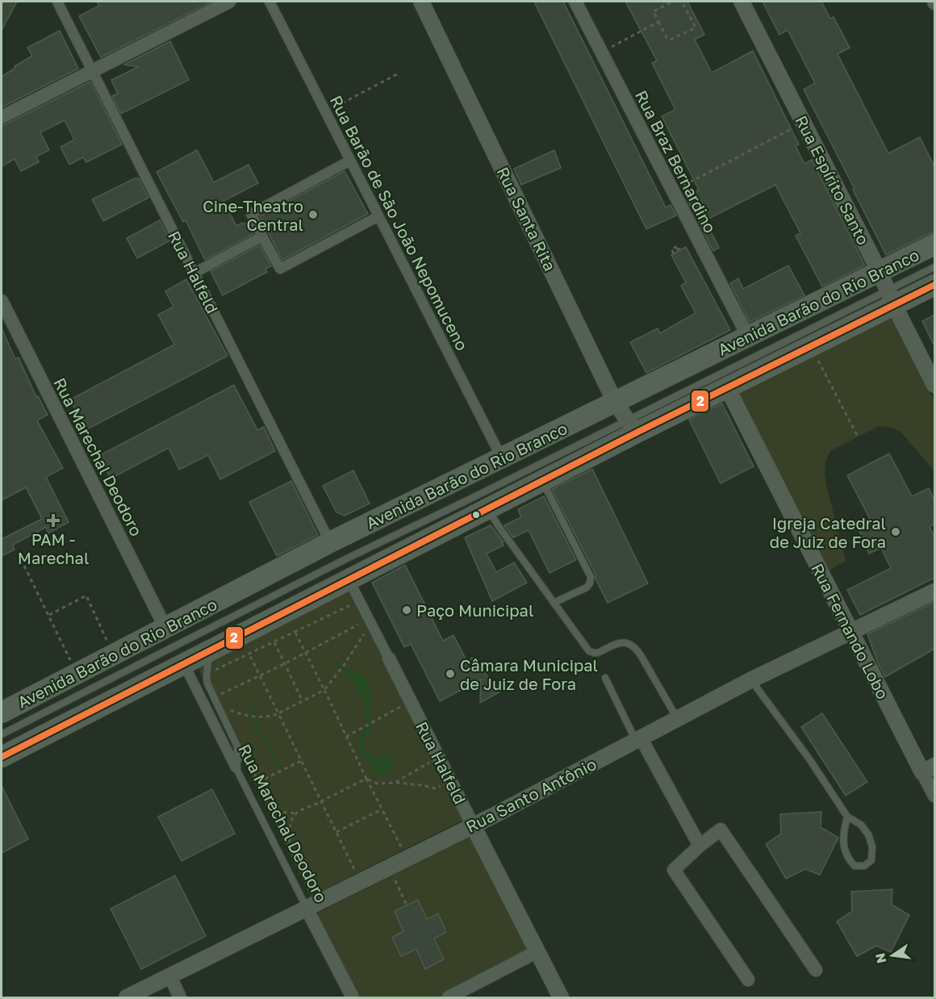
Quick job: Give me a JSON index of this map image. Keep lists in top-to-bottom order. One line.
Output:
{"streets":{"main road":["Avenida Barão do Rio Branco"],"street":["Rua Braz Bernardino","Rua Espírito Santo","Rua Santa Rita","Rua Barão de São João Nepomuceno","Rua Halfeld","Rua Marechal Deodoro","Rua Fernando Lobo","Rua Santo Antônio"]},"crossings":[["Rua Braz Bernardino","Avenida Barão do Rio Branco"],["Rua Espírito Santo","Avenida Barão do Rio Branco"],["Rua Santa Rita","Avenida Barão do Rio Branco"],["Rua Barão de São João Nepomuceno","Avenida Barão do Rio Branco"],["Rua Halfeld","Avenida Barão do Rio Branco"],["Rua Halfeld","Rua Santo Antônio"],["Avenida Barão do Rio Branco","Rua Marechal Deodoro"],["Avenida Barão do Rio Branco","Rua Fernando Lobo"],["Rua Marechal Deodoro","Rua Santo Antônio"],["Rua Fernando Lobo","Rua Santo Antônio"]],"places":{"other":["Cine-Theatro Central","Igreja Catedral de Juiz de Fora","Paço Municipal","Câmara Municipal de Juiz de Fora"],"health":["PAM - Marechal"]},"lines":["transit line 2"],"north":"left"}
